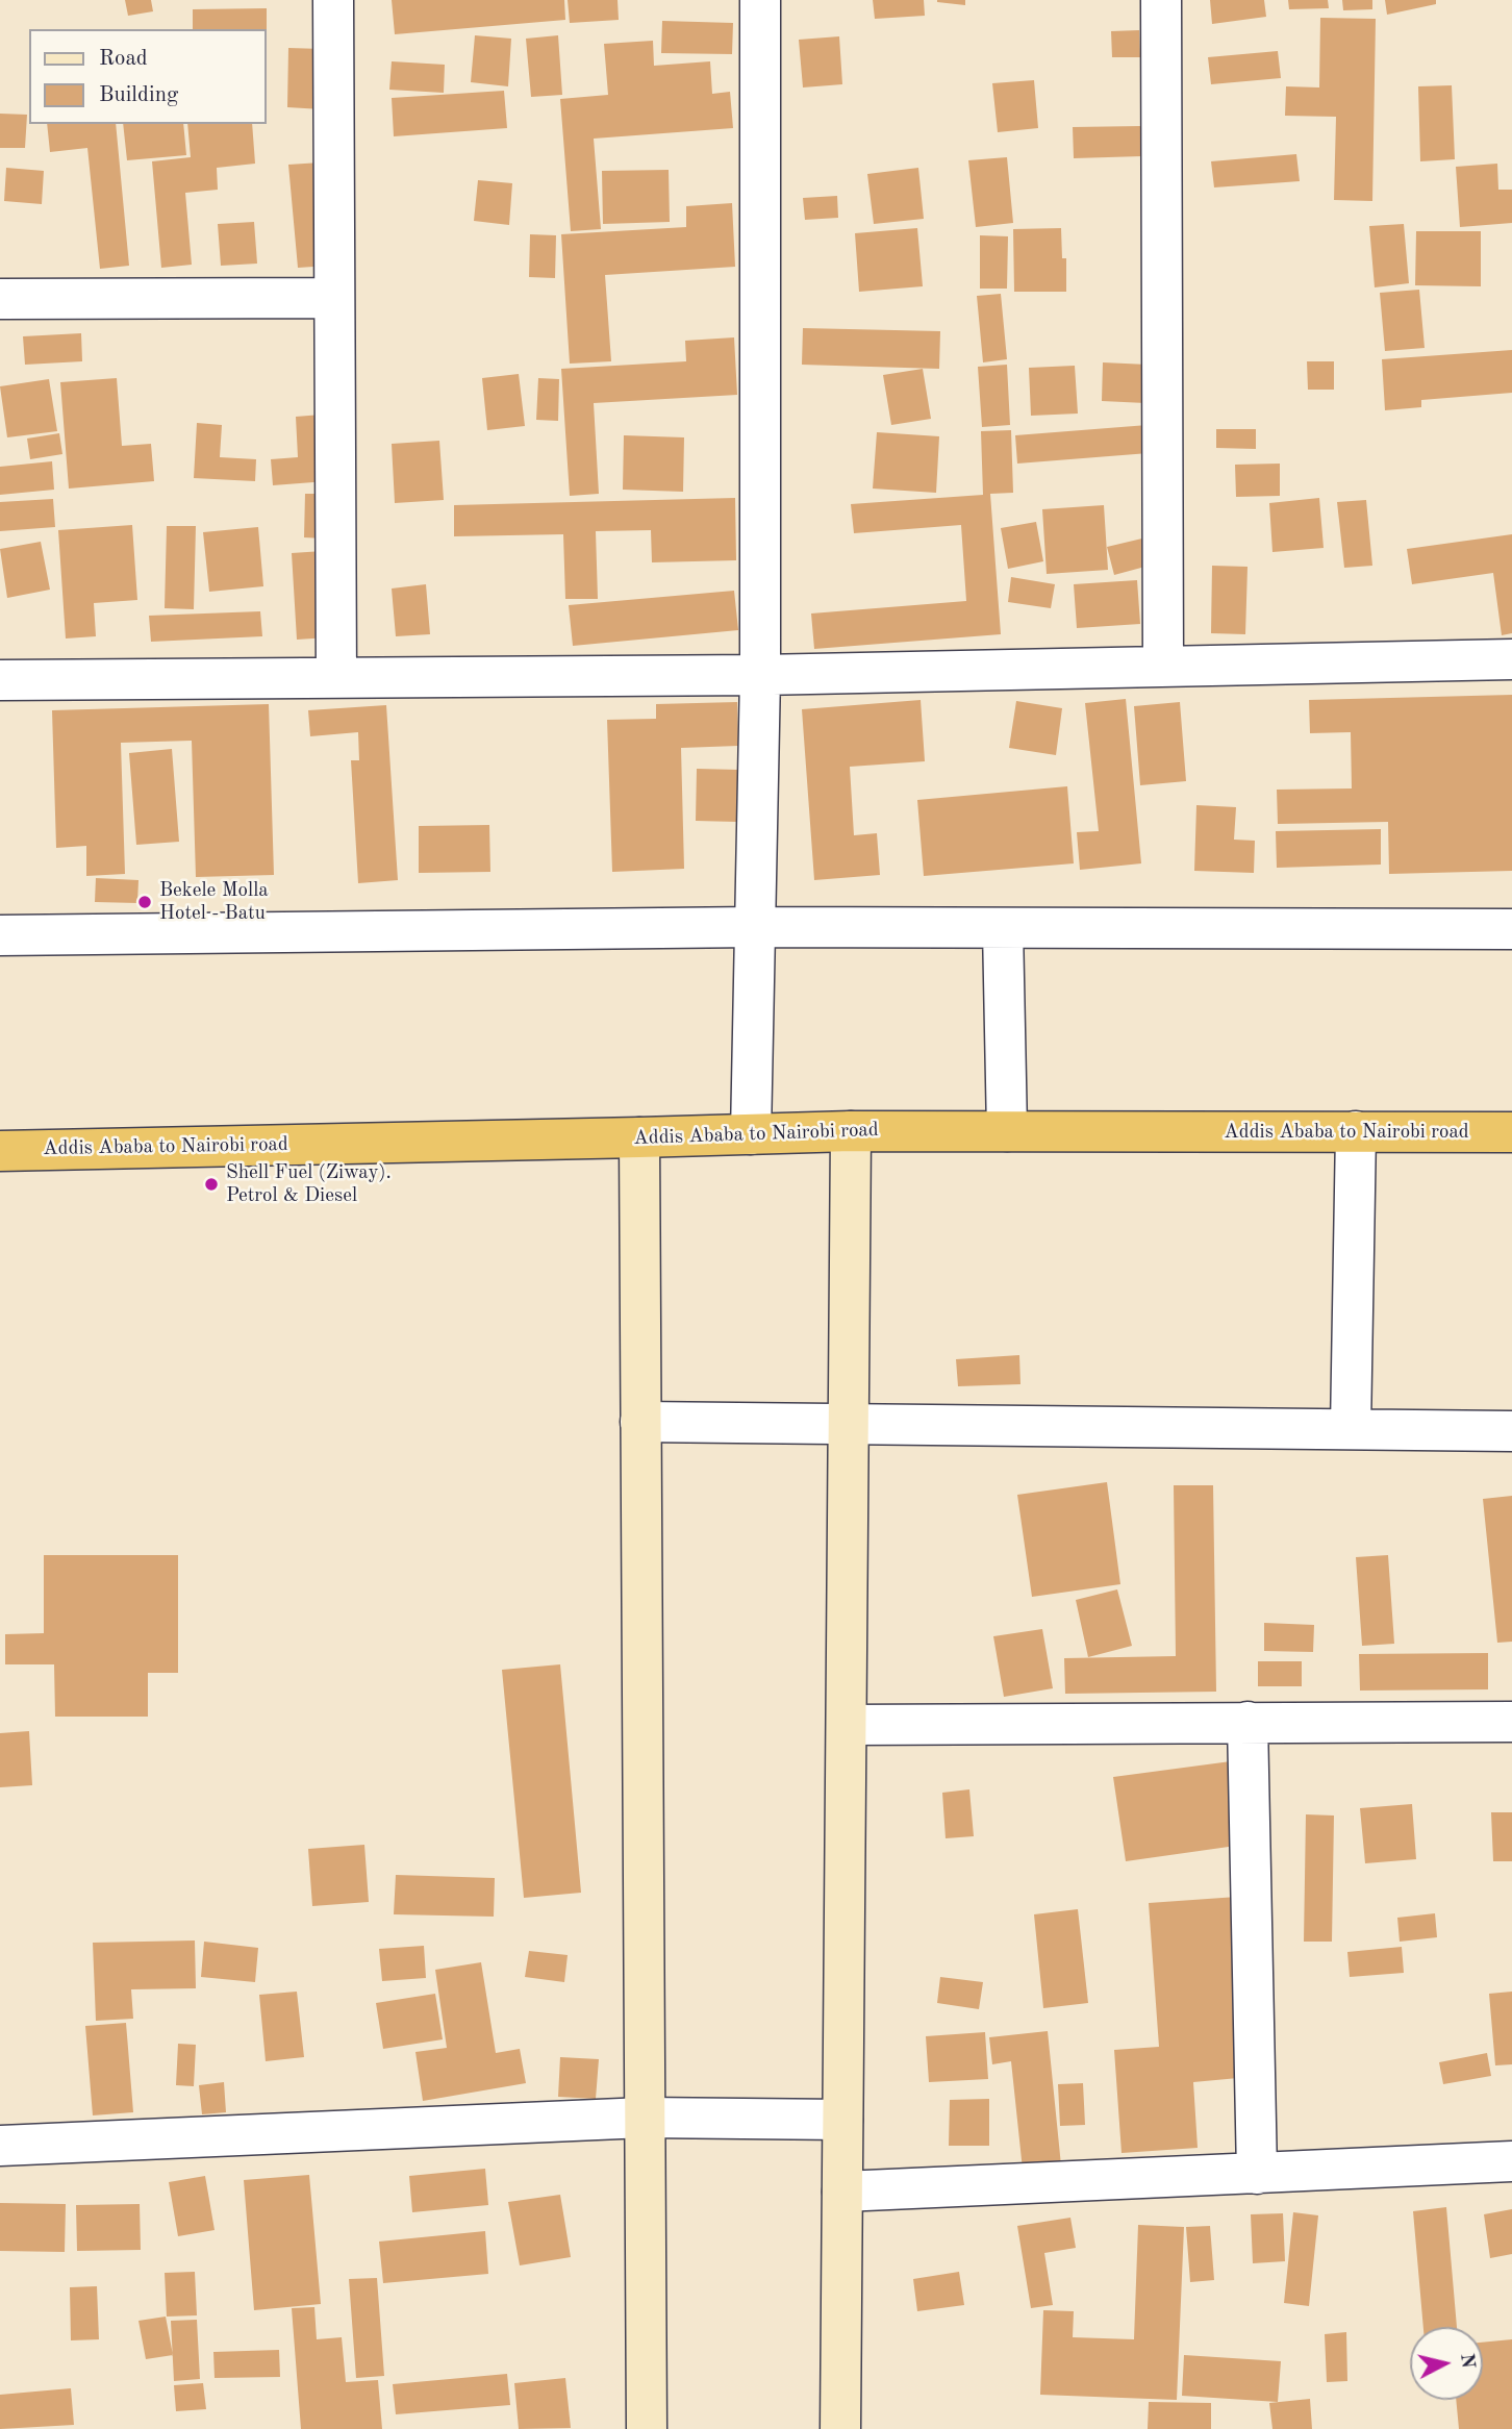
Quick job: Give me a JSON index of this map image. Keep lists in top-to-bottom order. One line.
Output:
{"streets":{"highway":["Addis Ababa to Nairobi road"]},"places":["Bekele Molla Hotel - Batu","Shell Fuel (Ziway). Petrol & Diesel"],"legend":["Road","Building"],"north":"right"}
